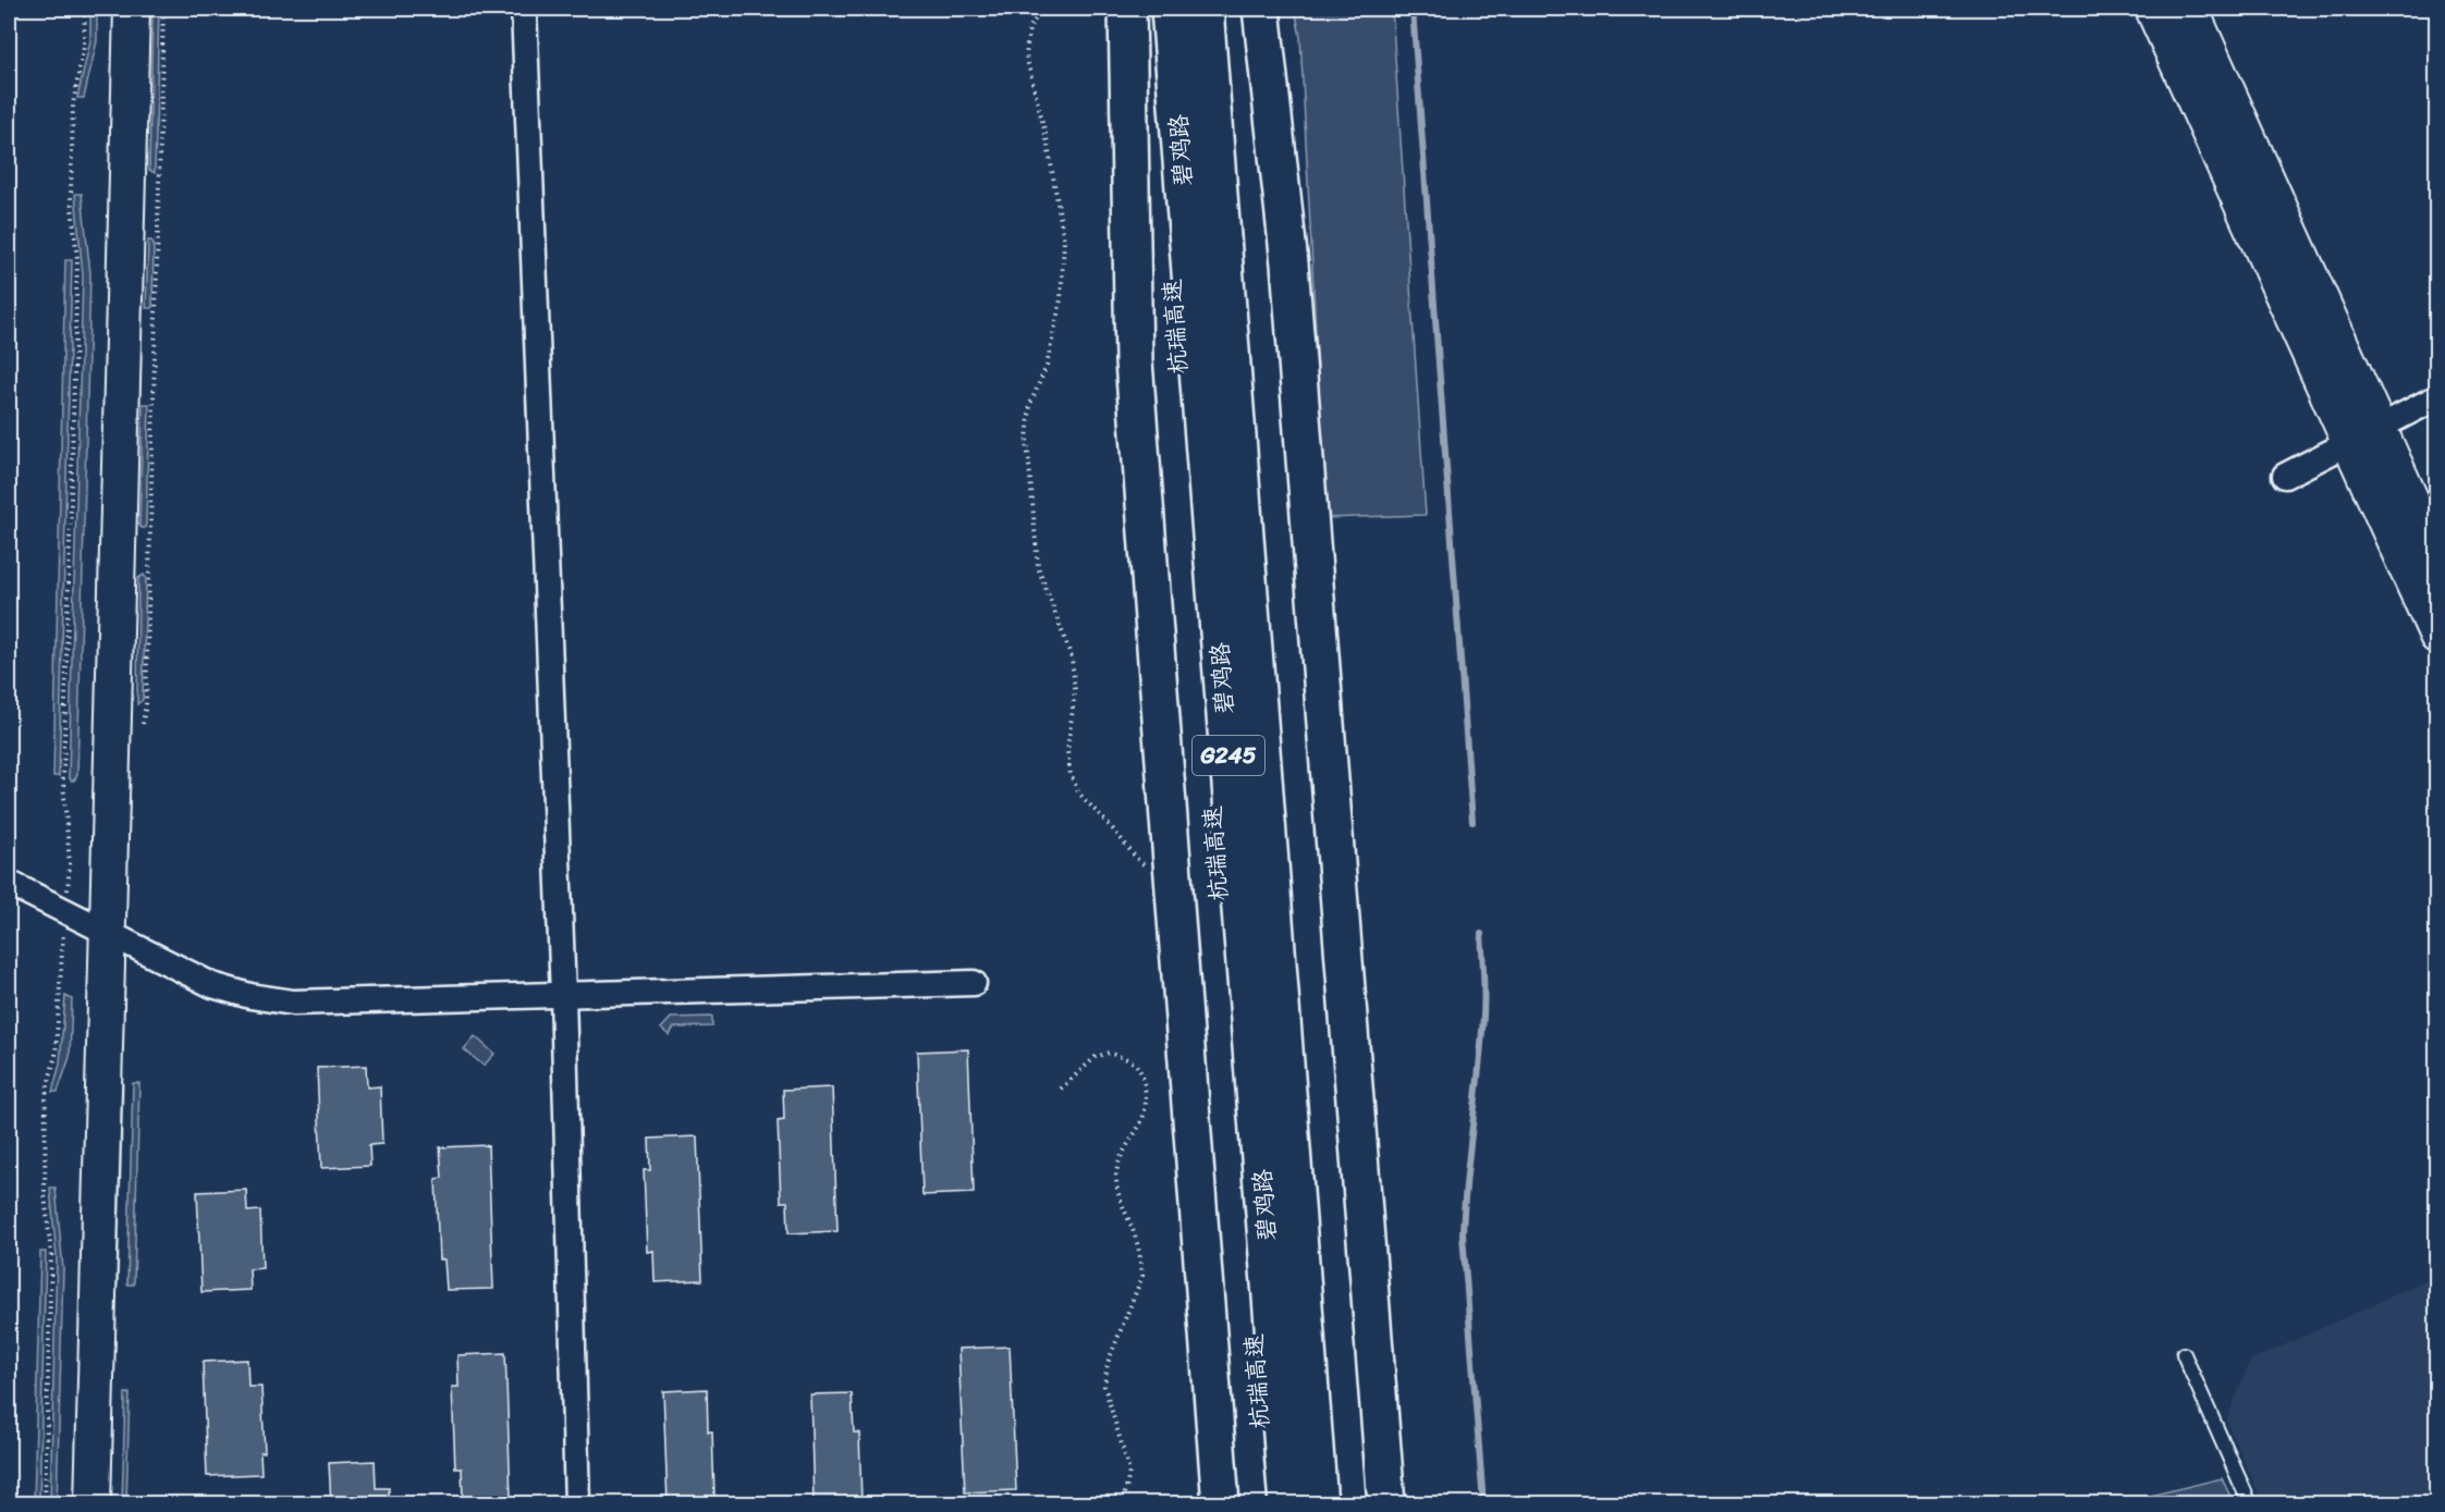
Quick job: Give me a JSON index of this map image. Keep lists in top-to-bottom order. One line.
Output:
{"streets":{"highway":["碧鸡路","杭瑞高速","G245"]}}
